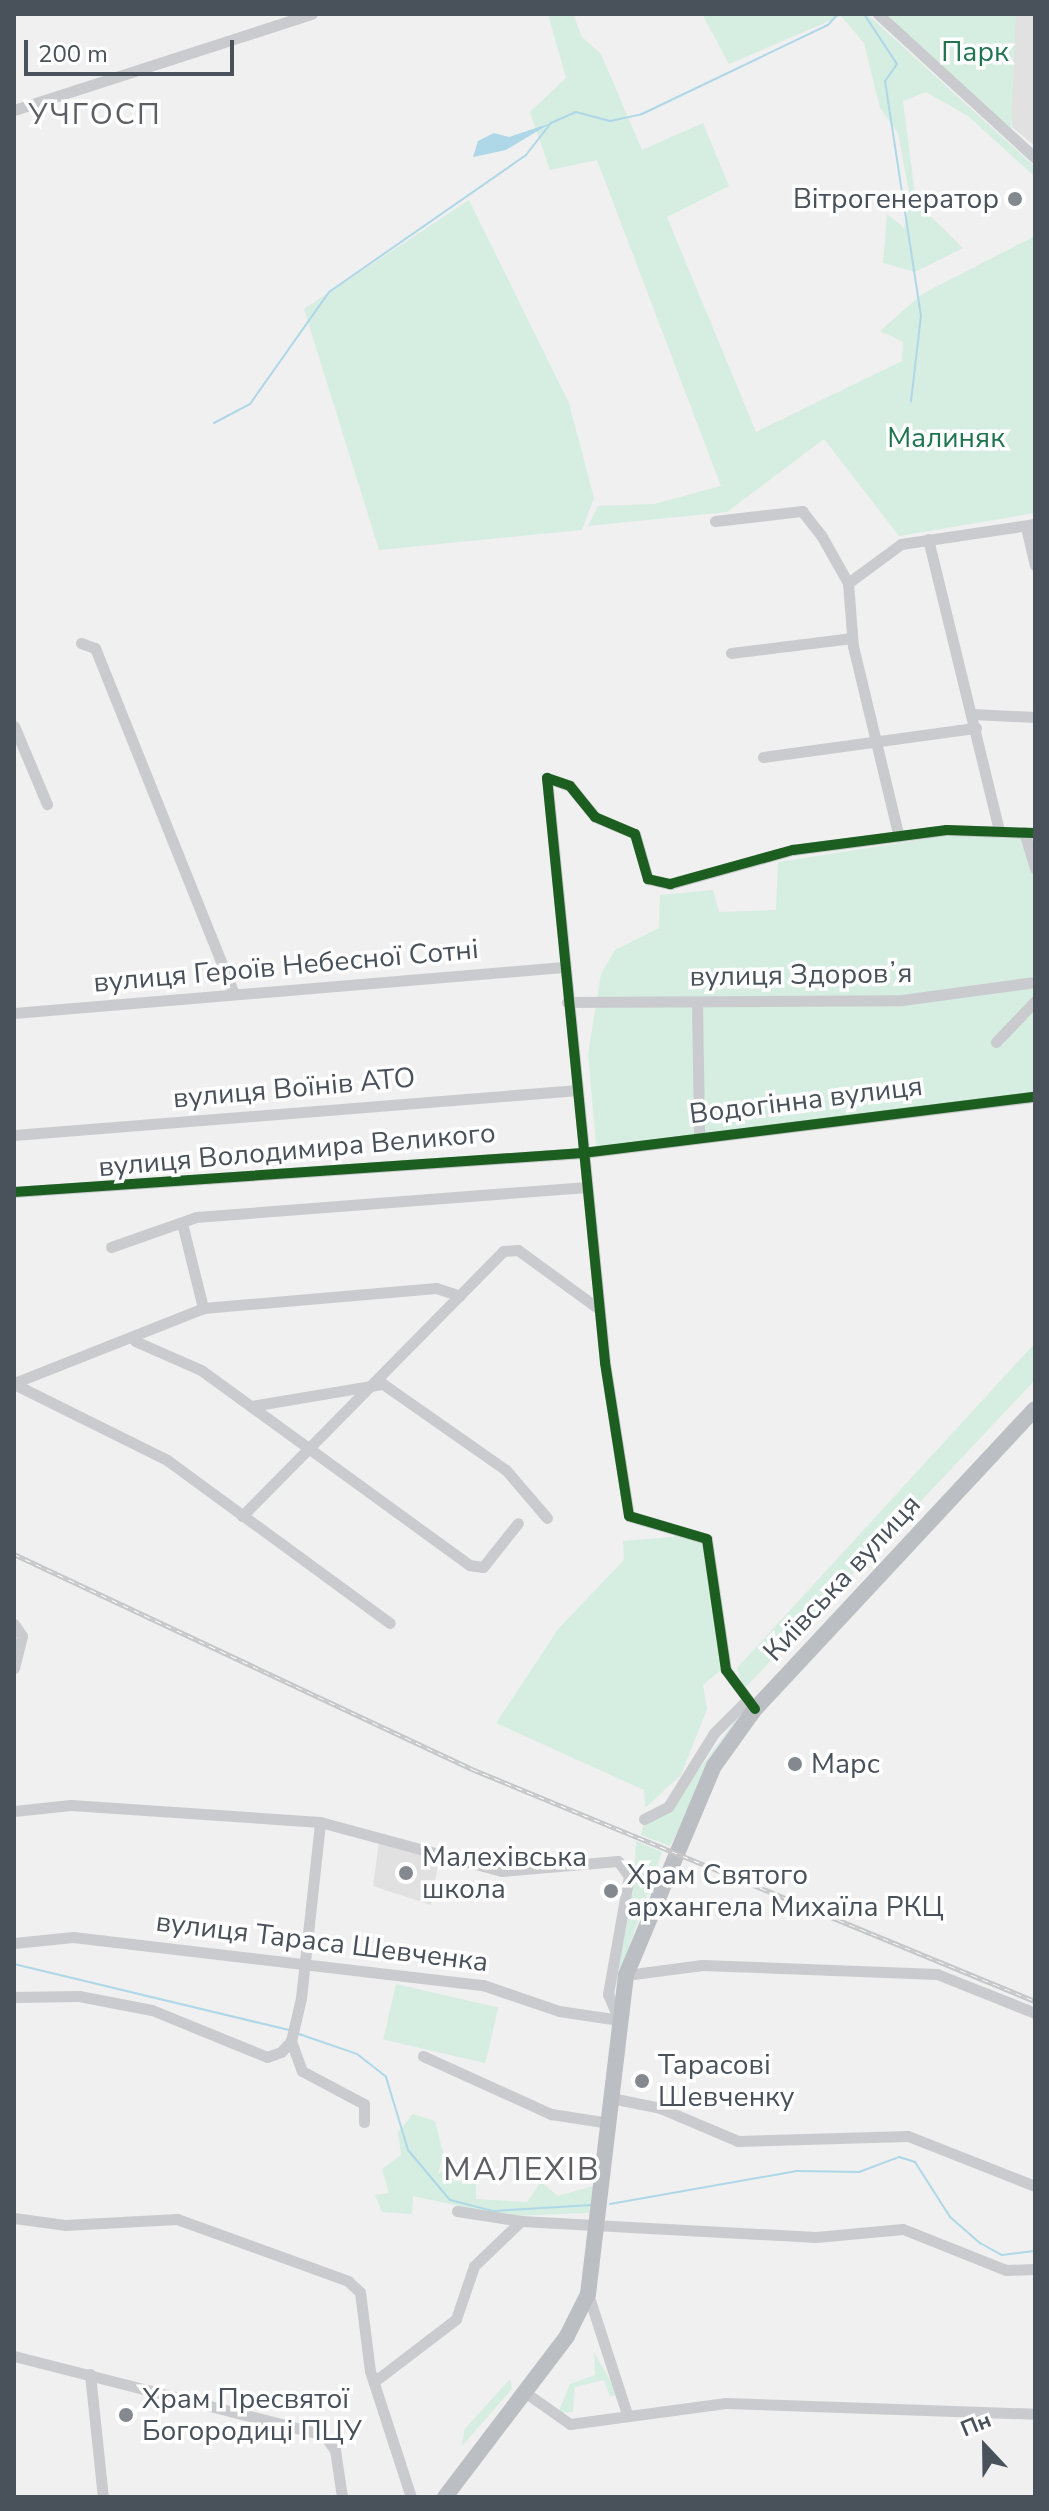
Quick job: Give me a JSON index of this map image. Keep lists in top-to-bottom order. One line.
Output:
{"streets":{"highway":["Київська вулиця"],"street":["вулиця Героїв Небесної Сотні","вулиця Здоровʼя","вулиця Воїнів АТО","Водогінна вулиця","вулиця Володимира Великого","вулиця Тараса Шевченка"]},"crossings":[["Водогінна вулиця","вулиця Володимира Великого"],["Київська вулиця","вулиця Тараса Шевченка"]],"districts":["УЧГОСП","МАЛЕХІВ"],"parks":["Парк","Малиняк"],"places":["Вітрогенератор","Марс","Малехівська школа","Храм Святого архангела Михаїла РКЦ","Тарасові Шевченку","Храм Пресвятої Богородиці ПЦУ"],"scale_bar":"200 m","north":"top"}
